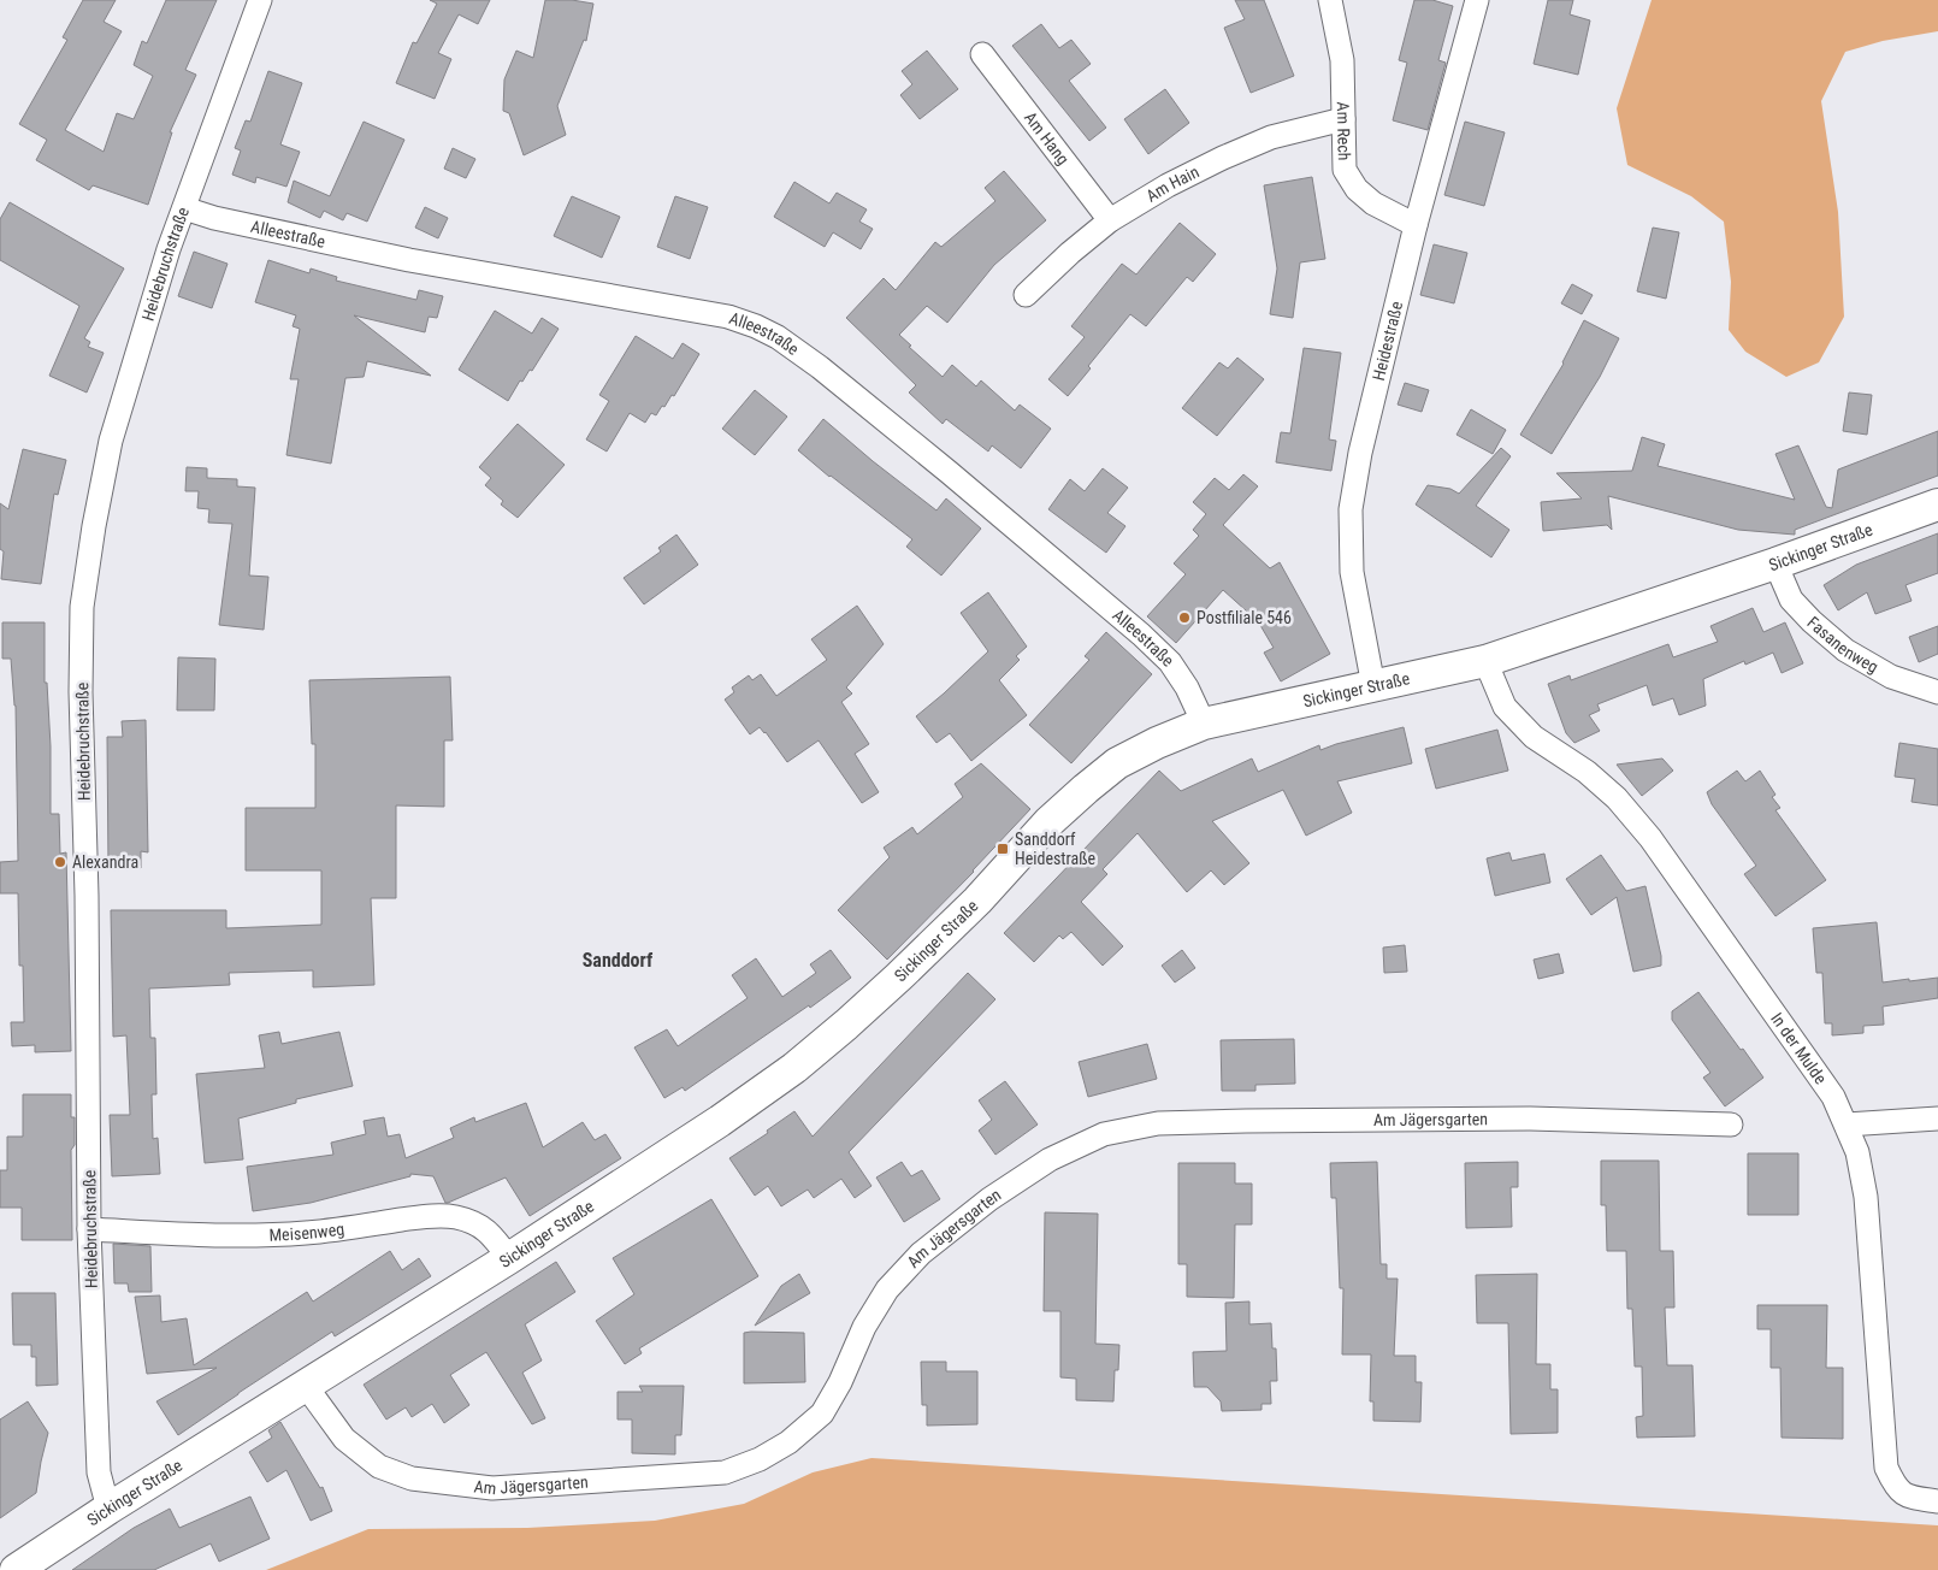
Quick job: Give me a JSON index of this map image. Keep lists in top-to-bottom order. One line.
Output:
{"streets":{"street":["Am Rech","Am Hang","Am Hain","Alleestraße","Heidebruchstraße","Heidestraße","Sickinger Straße","Fasanenweg","In der Mulde","Am Jägersgarten","Meisenweg"]},"crossings":[["Am Rech","Am Hain"],["Am Rech","Heidestraße"],["Am Hang","Am Hain"],["Alleestraße","Heidebruchstraße"],["Alleestraße","Sickinger Straße"],["Heidebruchstraße","Sickinger Straße"],["Heidebruchstraße","Meisenweg"],["Heidestraße","Sickinger Straße"],["Sickinger Straße","Fasanenweg"],["Sickinger Straße","In der Mulde"],["Sickinger Straße","Am Jägersgarten"],["Sickinger Straße","Meisenweg"]],"districts":["Sanddorf"],"places":{"other":["Postfiliale 546","Alexandra"],"transit":["Sanddorf Heidestraße"]}}
